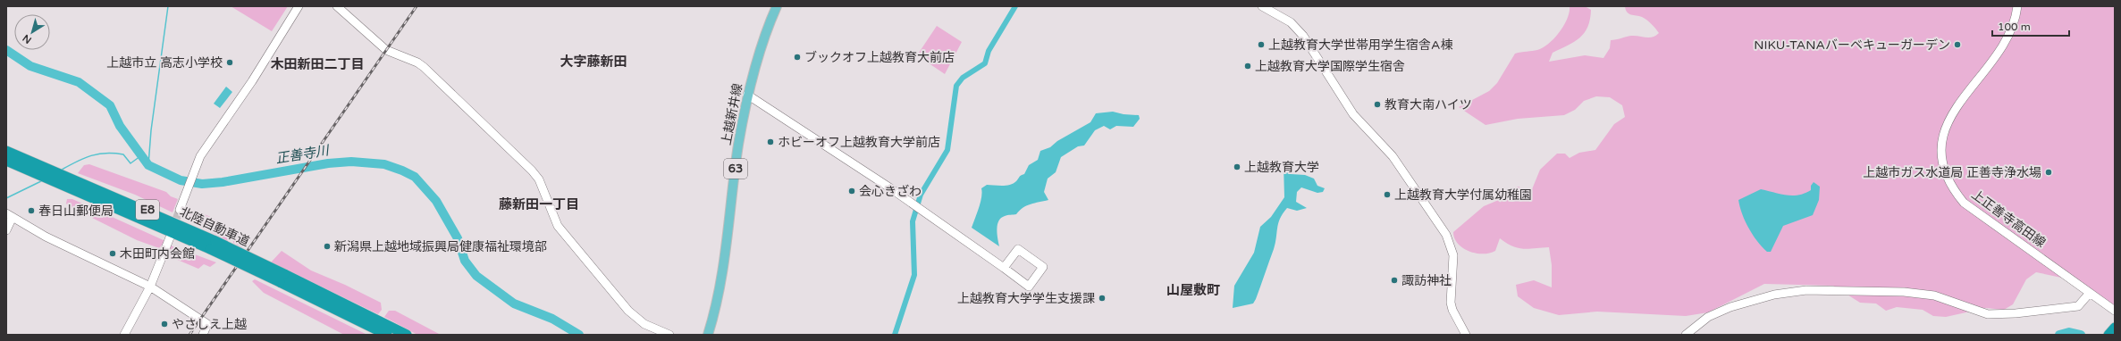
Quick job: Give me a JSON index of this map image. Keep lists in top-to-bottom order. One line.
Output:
{"streets":{"highway":["E8","北陸自動車道"],"main road":["上越新井線","63"],"street":["上正善寺高田線"]},"districts":["大字藤新田","木田新田二丁目","藤新田一丁目","山屋敷町"],"water":["正善寺川"],"places":["上越教育大学世帯用学生宿舎A棟","NIKU-TANAバーベキューガーデン","ブックオフ上越教育大前店","上越市立 高志小学校","上越教育大学国際学生宿舎","教育大南ハイツ","ホビーオフ上越教育大学前店","上越教育大学","上越市ガス水道局 正善寺浄水場","会心きざわ","上越教育大学付属幼稚園","春日山郵便局","新潟県上越地域振興局健康福祉環境部","木田町内会館","諏訪神社","上越教育大学学生支援課","やさしえ上越"],"scale_bar":"100 m","north":"bottom left"}
